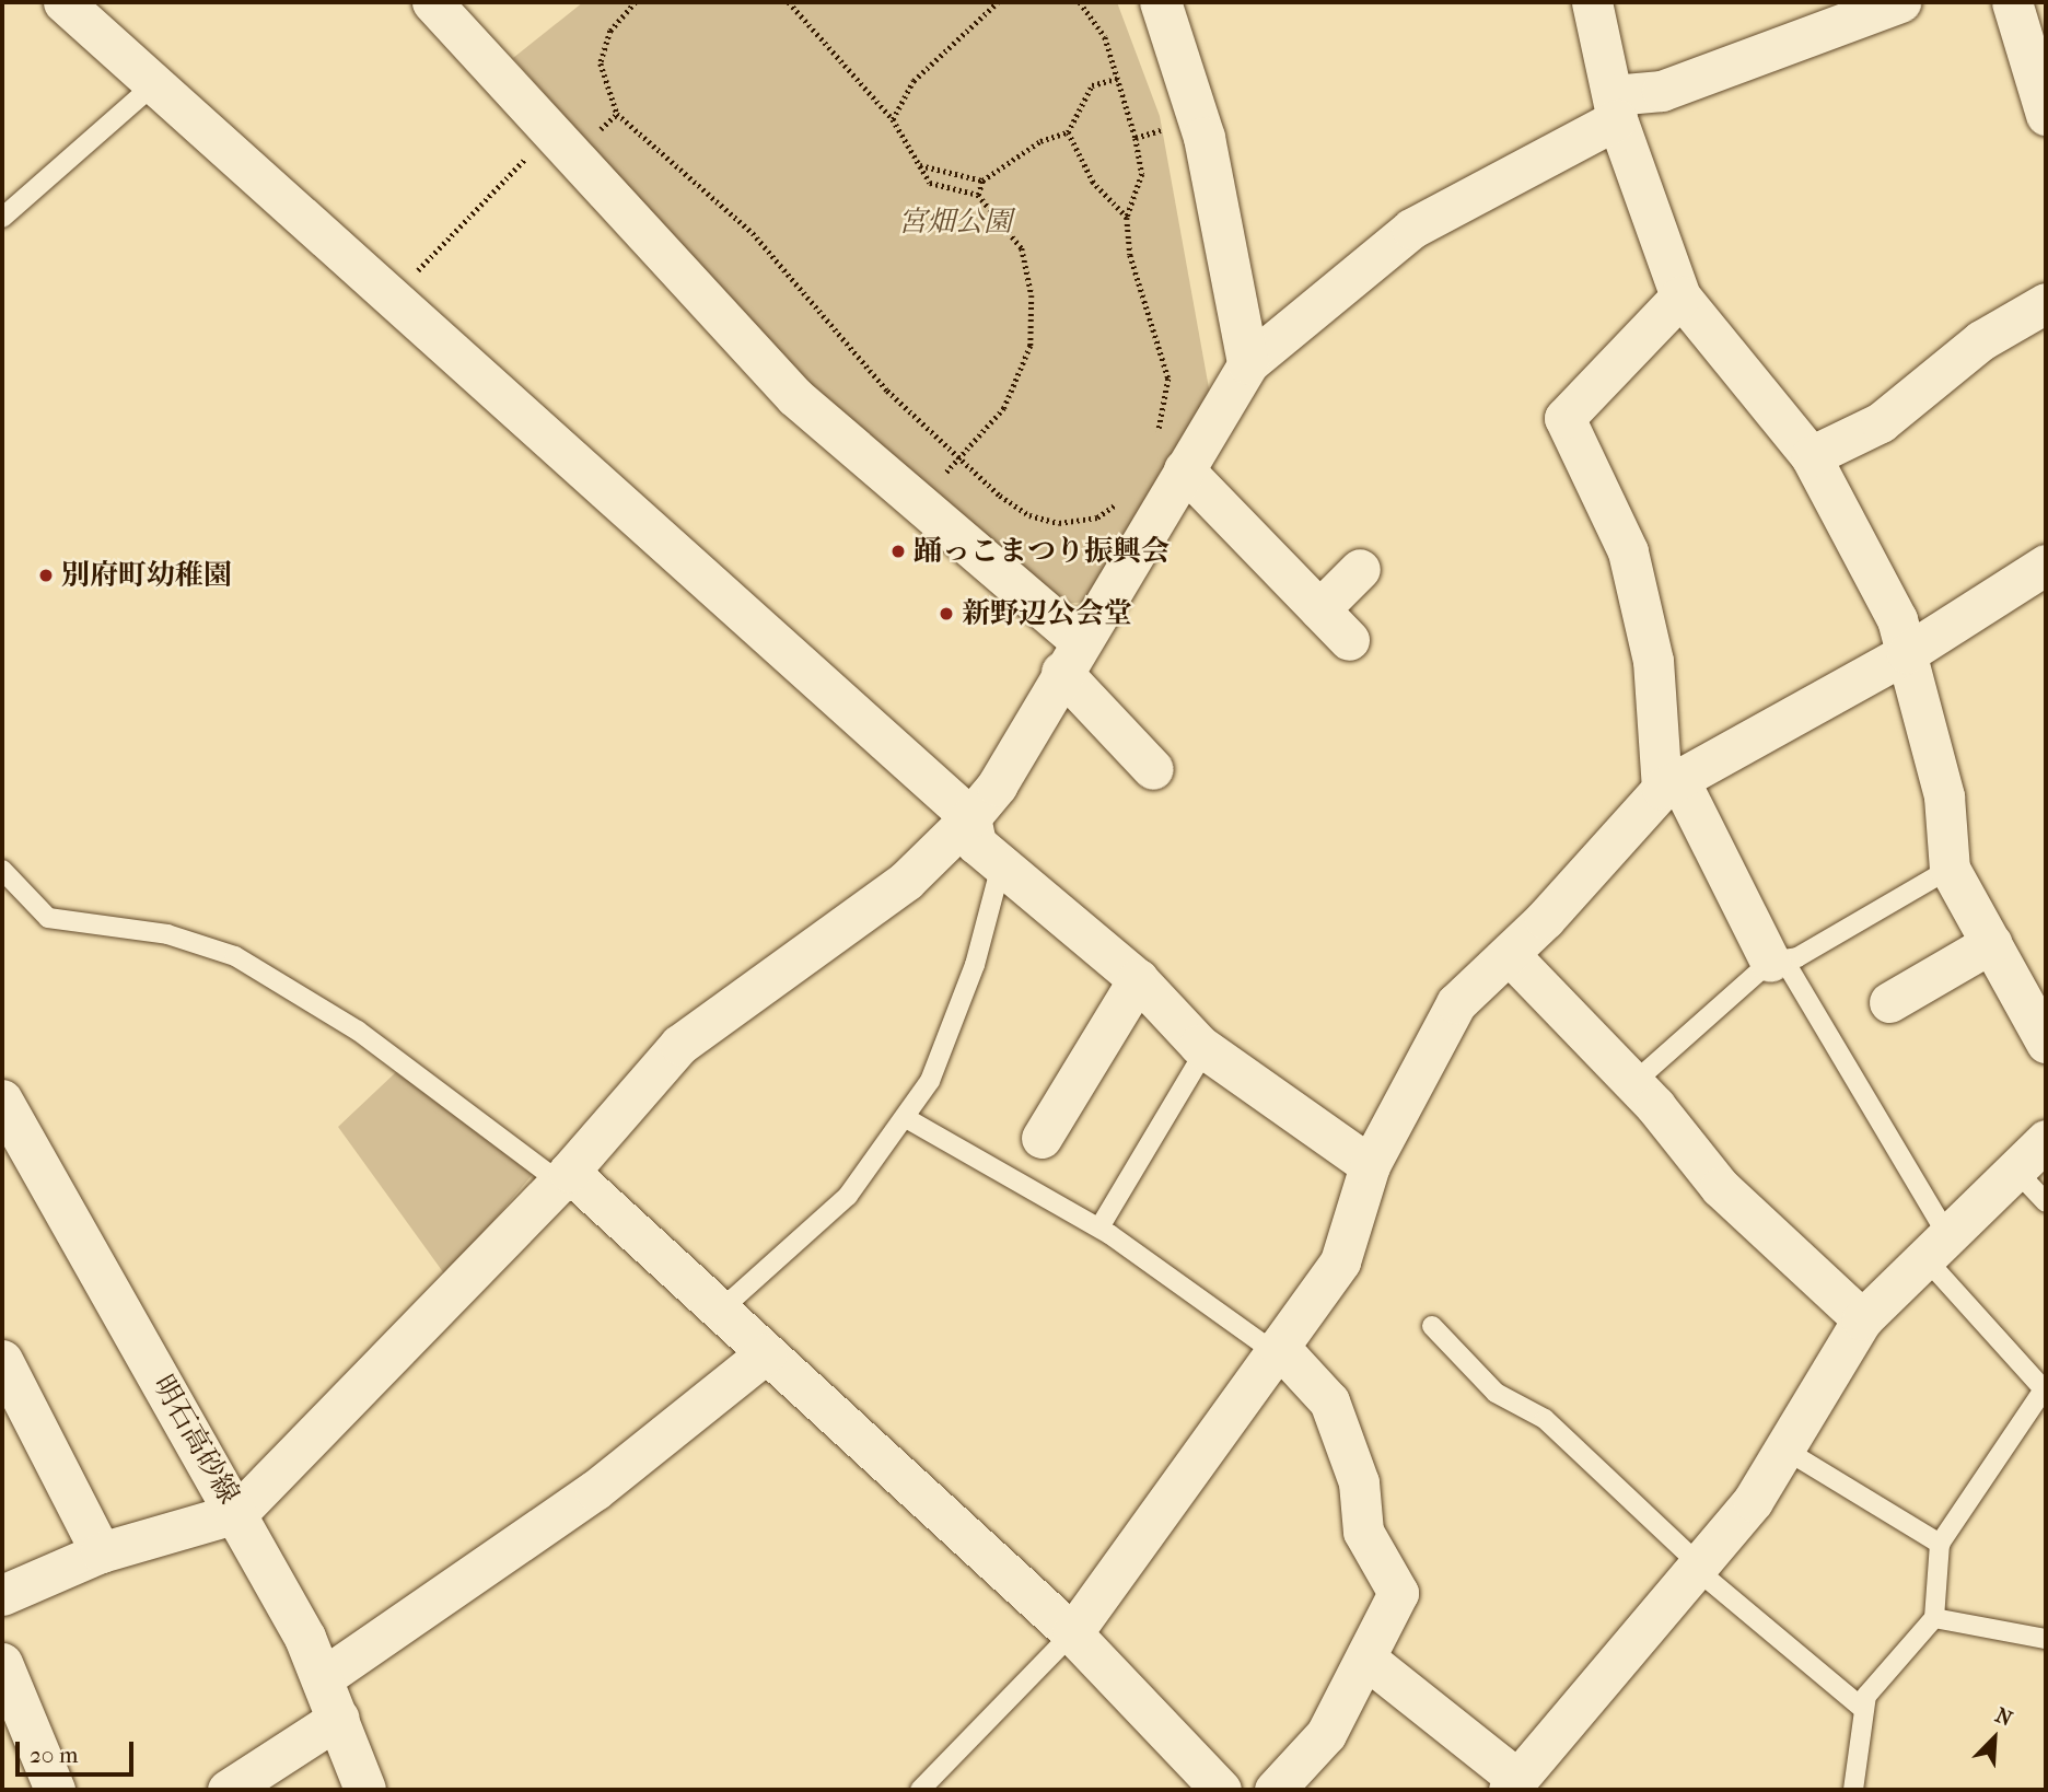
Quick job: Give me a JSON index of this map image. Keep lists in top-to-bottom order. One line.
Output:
{"streets":{"main road":["明石高砂線"]},"parks":["宮畑公園"],"places":["踊っこまつり振興会","別府町幼稚園","新野辺公会堂"],"scale_bar":"20 m","north":"top right"}
